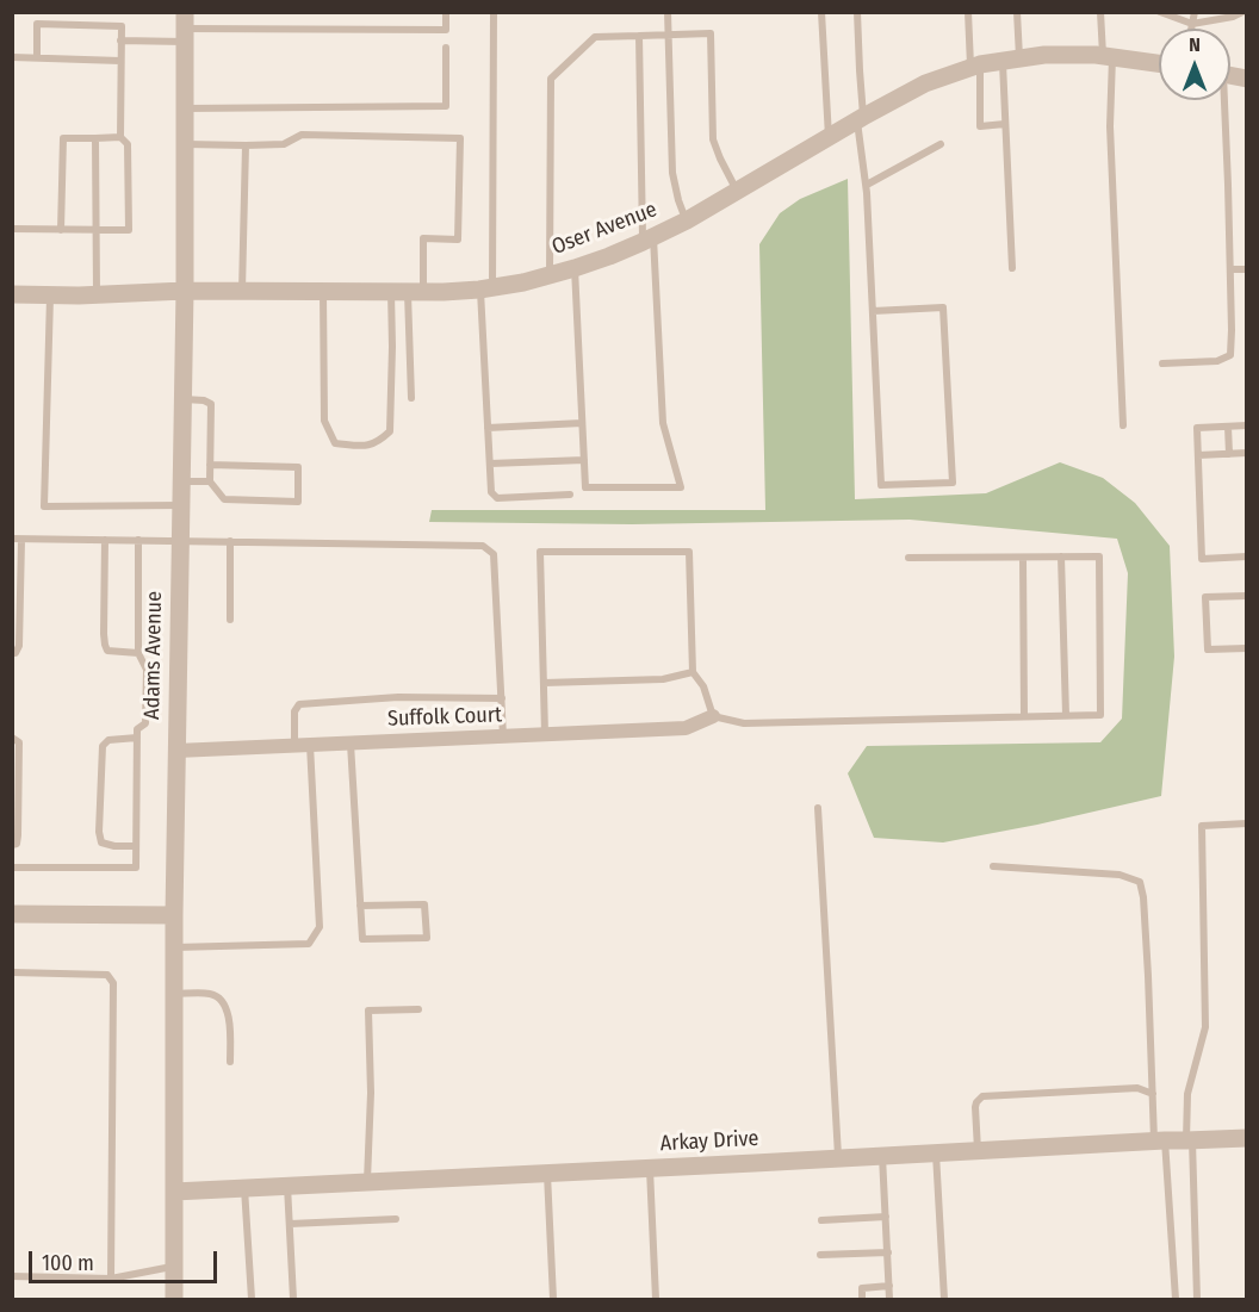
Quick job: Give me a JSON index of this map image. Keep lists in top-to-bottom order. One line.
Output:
{"streets":{"street":["Oser Avenue","Adams Avenue","Suffolk Court","Arkay Drive"]},"crossings":[["Oser Avenue","Adams Avenue"],["Adams Avenue","Suffolk Court"],["Adams Avenue","Arkay Drive"]],"scale_bar":"100 m","north":"top"}
